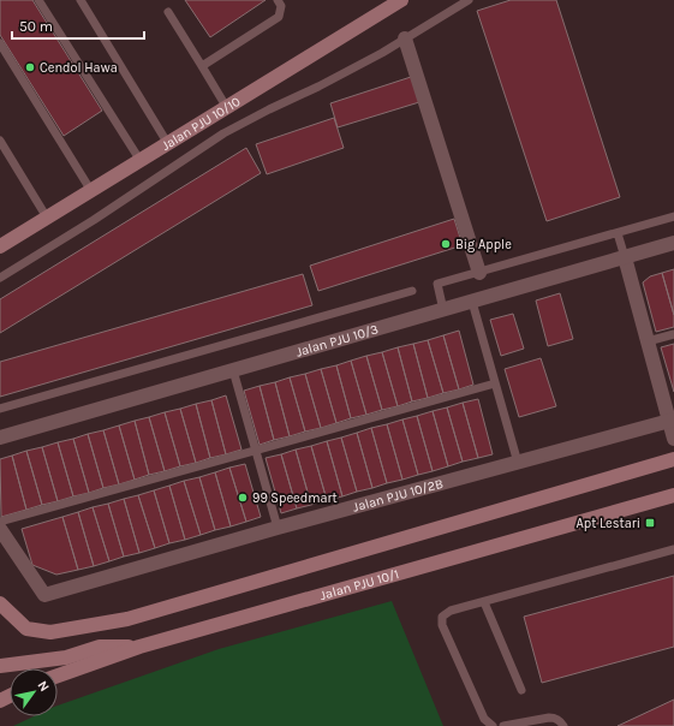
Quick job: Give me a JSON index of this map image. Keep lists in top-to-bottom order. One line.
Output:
{"streets":{"street":["Jalan PJU 10/10","Jalan PJU 10/3","Jalan PJU 10/2B","Jalan PJU 10/1"]},"places":{"other":["Cendol Hawa","Big Apple","99 Speedmart"],"transit":["Apt Lestari"]},"scale_bar":"50 m","north":"top right"}
